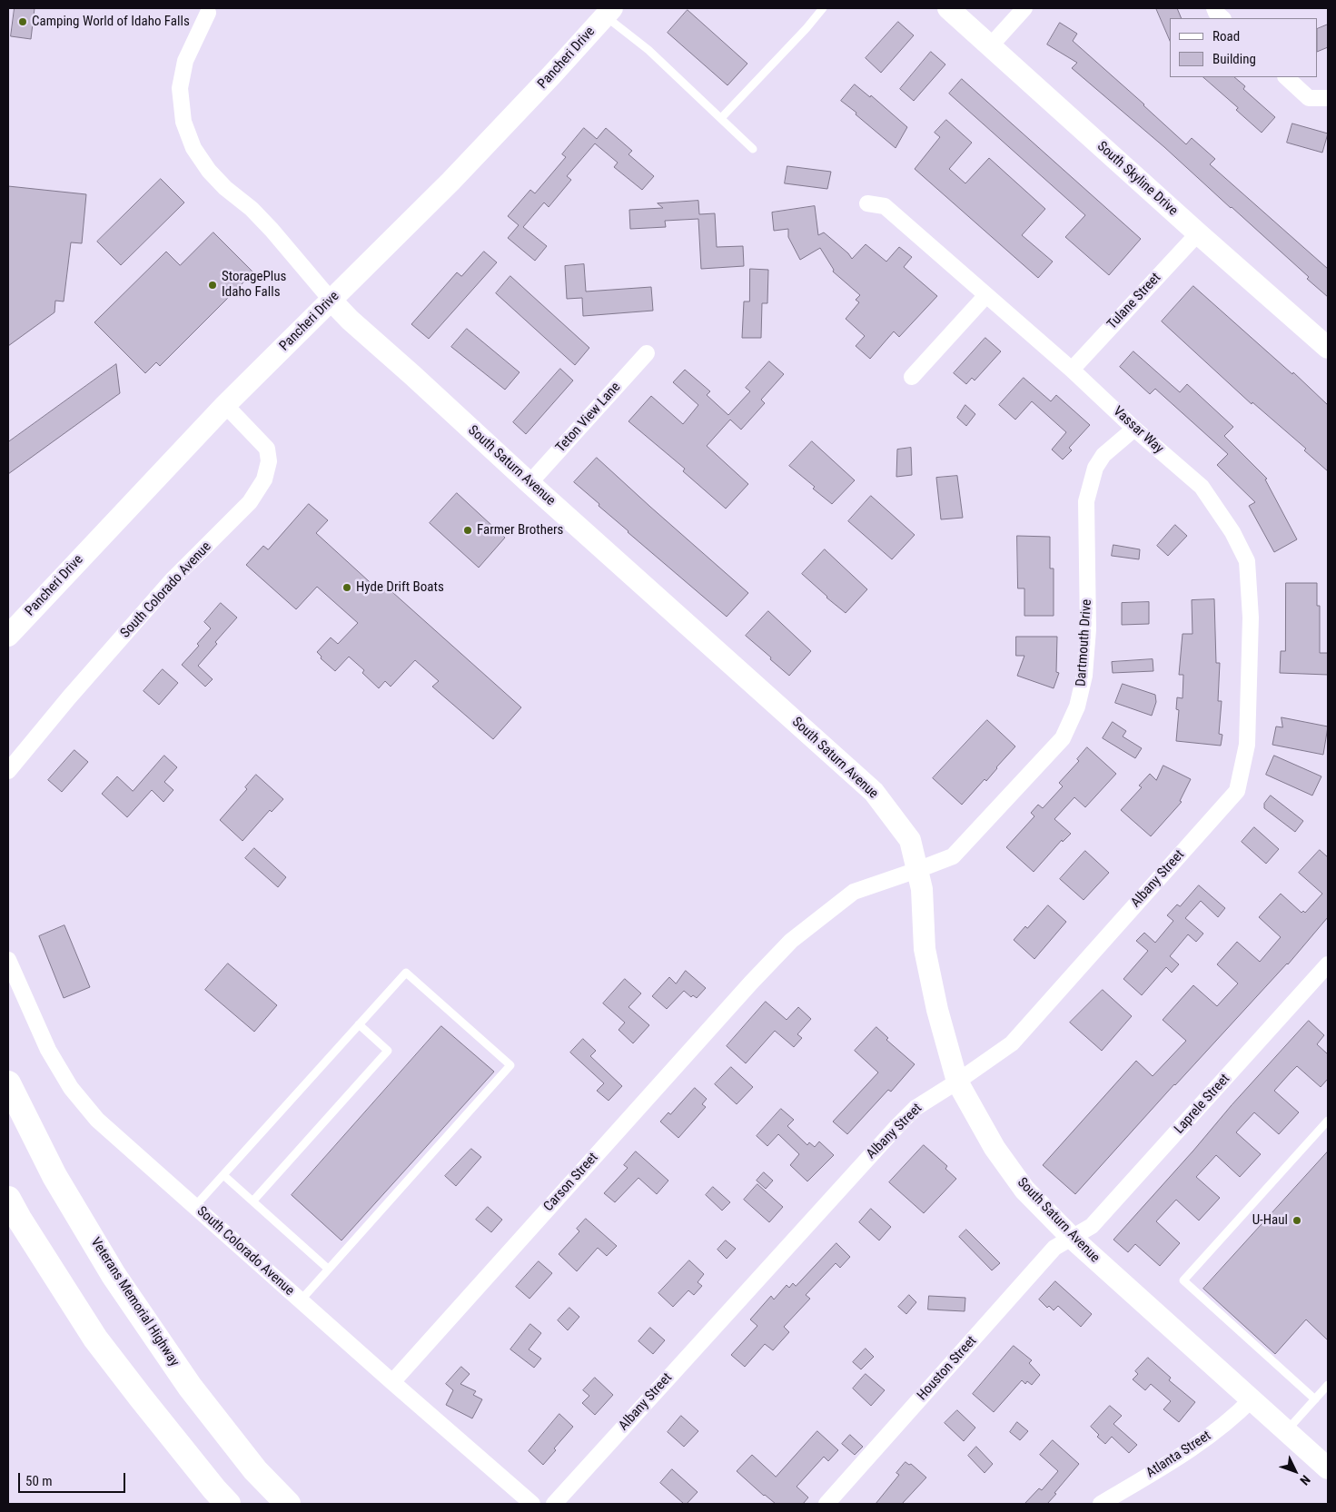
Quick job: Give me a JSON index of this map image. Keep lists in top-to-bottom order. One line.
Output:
{"streets":{"highway":["Veterans Memorial Highway"],"street":["Pancheri Drive","South Skyline Drive","Tulane Street","Teton View Lane","Vassar Way","South Saturn Avenue","South Colorado Avenue","Dartmouth Drive","Albany Street","Laprele Street","Carson Street","Houston Street","Atlanta Street"]},"crossings":[["Pancheri Drive","South Saturn Avenue"],["Pancheri Drive","South Colorado Avenue"],["South Skyline Drive","Tulane Street"],["Tulane Street","Vassar Way"],["Teton View Lane","South Saturn Avenue"],["Vassar Way","Dartmouth Drive"],["Vassar Way","Albany Street"],["South Saturn Avenue","Albany Street"],["South Saturn Avenue","Laprele Street"],["South Saturn Avenue","Carson Street"],["South Saturn Avenue","Houston Street"],["South Saturn Avenue","Atlanta Street"],["South Colorado Avenue","Carson Street"],["Dartmouth Drive","Carson Street"],["Laprele Street","Houston Street"]],"places":["Camping World of Idaho Falls","StoragePlus Idaho Falls","Farmer Brothers","Hyde Drift Boats","U-Haul"],"legend":["Road","Building"],"scale_bar":"50 m","north":"bottom right"}
